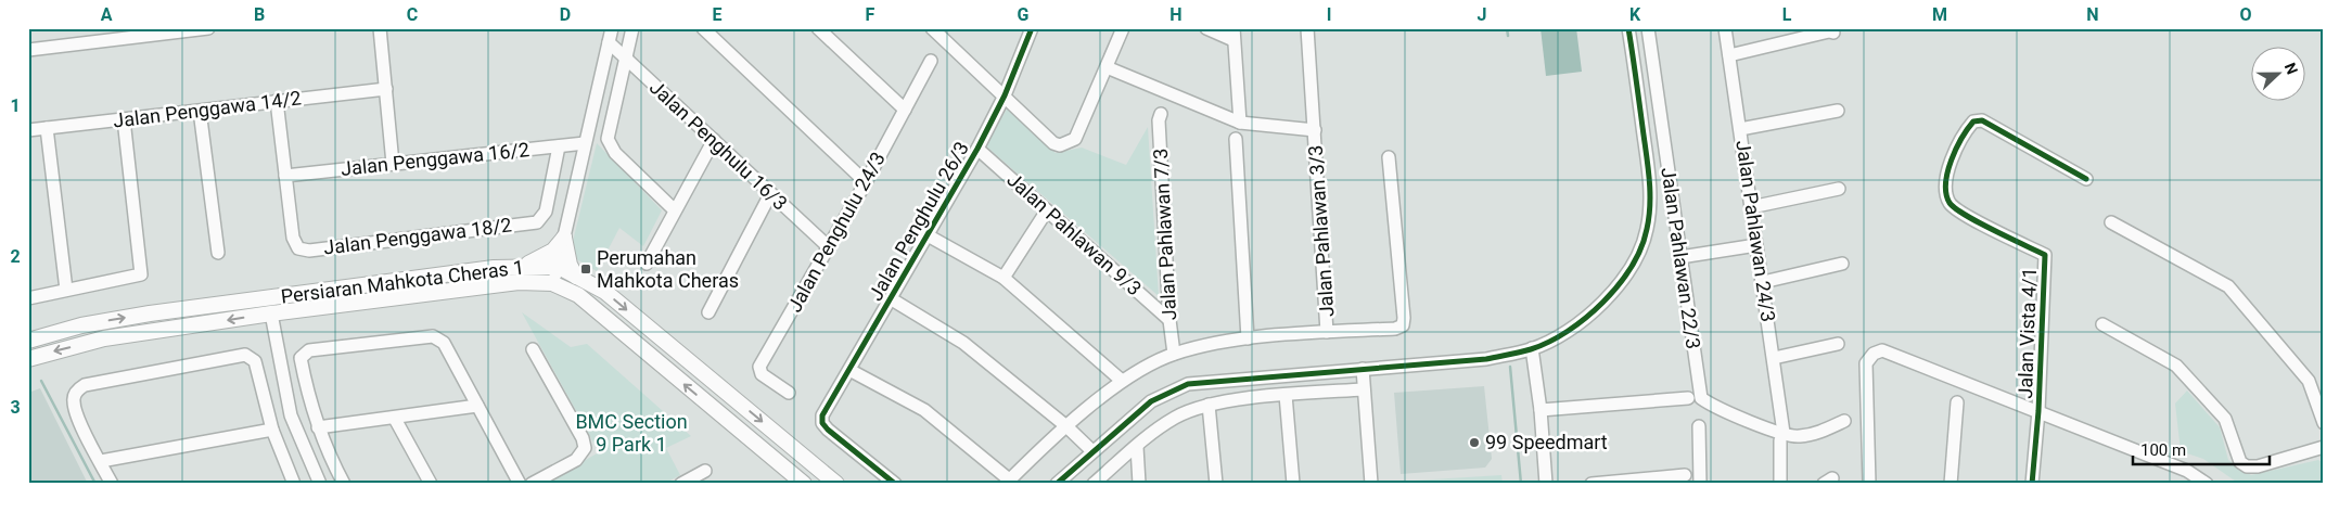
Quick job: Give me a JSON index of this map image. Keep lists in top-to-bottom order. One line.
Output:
{"streets":{"main road":["Persiaran Mahkota Cheras 1"],"street":["Jalan Penggawa 14/2","Jalan Penghulu 16/3","Jalan Penggawa 16/2","Jalan Penghulu 26/3","Jalan Pahlawan 3/3","Jalan Pahlawan 24/3","Jalan Penghulu 24/3","Jalan Pahlawan 9/3","Jalan Pahlawan 7/3","Jalan Penggawa 18/2","Jalan Pahlawan 22/3","Jalan Vista 4/1"]},"crossings":[["Jalan Penghulu 16/3","Jalan Penghulu 24/3"],["Jalan Penggawa 16/2","Jalan Penggawa 18/2"],["Jalan Penghulu 26/3","Jalan Pahlawan 9/3"],["Jalan Pahlawan 24/3","Jalan Pahlawan 22/3"],["Jalan Pahlawan 9/3","Jalan Pahlawan 7/3"]],"parks":["BMC Section 9 Park 1"],"places":{"transit":["Perumahan Mahkota Cheras"],"other":["99 Speedmart"]},"scale_bar":"100 m","north":"right","grid":{"columns":["A","B","C","D","E","F","G","H","I","J","K","L","M","N","O"],"rows":["1","2","3"]}}
